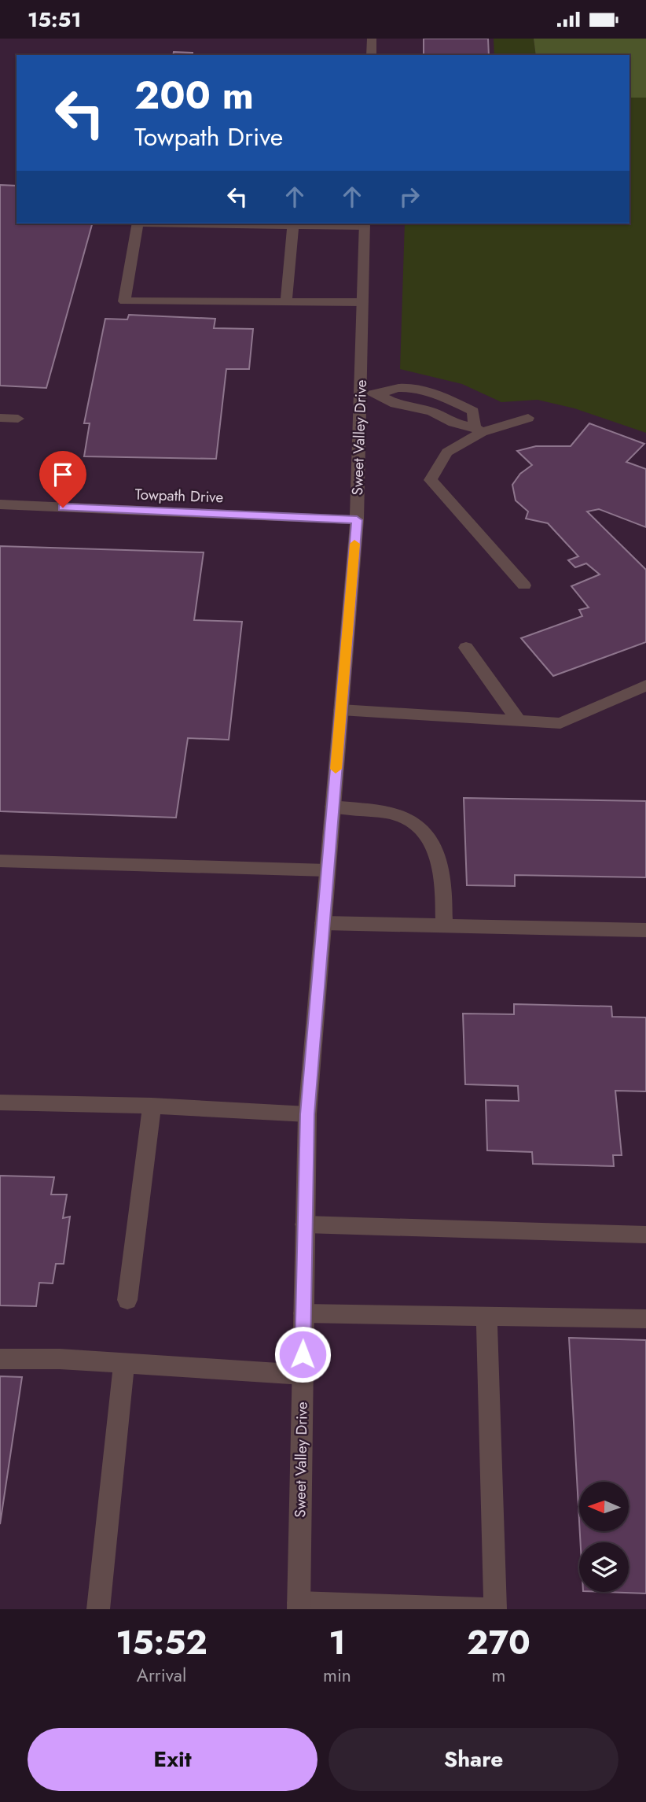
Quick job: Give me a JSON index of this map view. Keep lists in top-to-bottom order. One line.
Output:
{"streets":{"street":["Sweet Valley Drive","Towpath Drive"]},"crossings":[["Sweet Valley Drive","Towpath Drive"]],"north":"left","page":{"status":"15:51","turn":["200 m","Towpath Drive"],"eta":["15:52","Arrival","1","min","270","m"],"buttons":["Exit","Share"]}}
